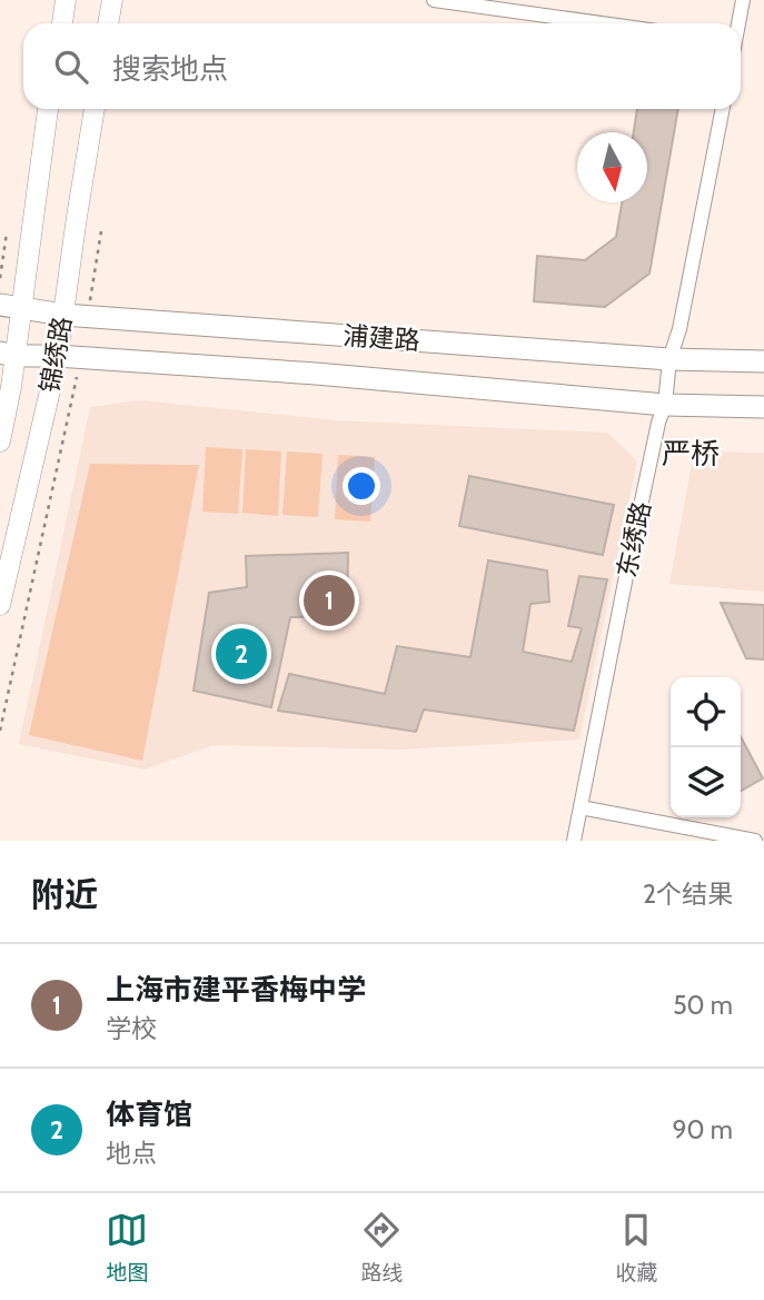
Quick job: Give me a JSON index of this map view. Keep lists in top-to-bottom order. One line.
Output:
{"streets":{"main road":["浦建路","锦绣路"],"street":["东绣路"]},"crossings":[["浦建路","锦绣路"],["浦建路","东绣路"]],"districts":["严桥"],"north":"bottom","page":{"search":"搜索地点","pins":["1","2"],"heading":["附近","2个结果"],"list":[{"mark":"1","name":"上海市建平香梅中学","note":"学校","value":"50 m"},{"mark":"2","name":"体育馆","note":"地点","value":"90 m"}],"nav":["地图","路线","收藏"]}}
